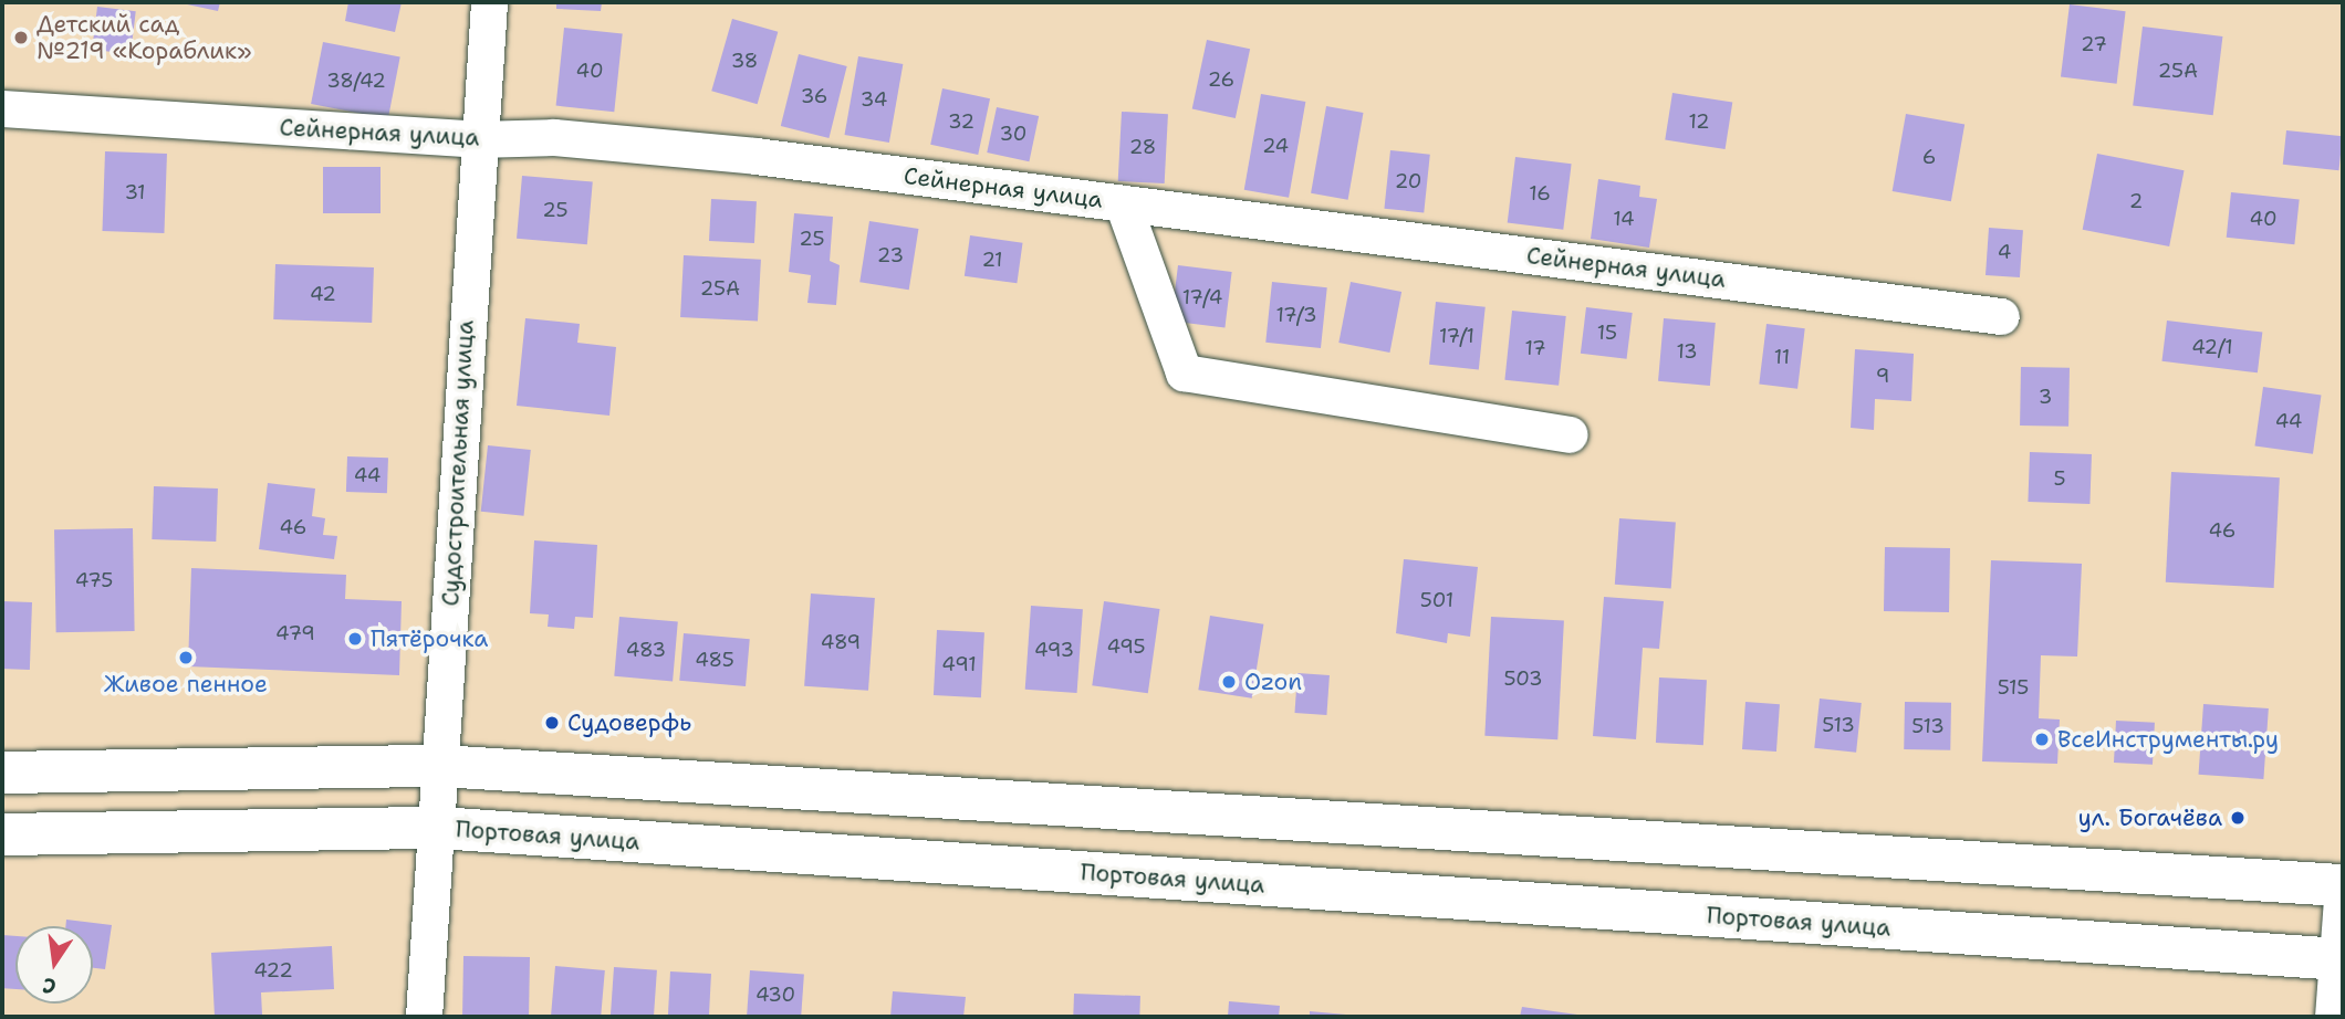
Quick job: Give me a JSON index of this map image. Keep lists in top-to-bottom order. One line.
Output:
{"streets":{"main road":["Портовая улица"],"street":["Сейнерная улица","Судостроительная улица"]},"crossings":[["Сейнерная улица","Судостроительная улица"],["Судостроительная улица","Портовая улица"]],"places":["Детский сад №219 «Кораблик»","Пятёрочка","Живое пенное","Ozon","Судоверфь","ВсеИнструменты.ру","ул. Богачёва"],"house_numbers":["27","38","40","25А","26","38/42","36","34","32","12","30","24","28","6","20","31","16","2","25","14","40","25","4","23","21","25А","42","17/4","17/3","15","17/1","42/1","17","13","11","9","3","44","44","5","46","46","475","501","479","489","495","483","493","485","491","503","515","513","513","422","430"],"north":"bottom"}
